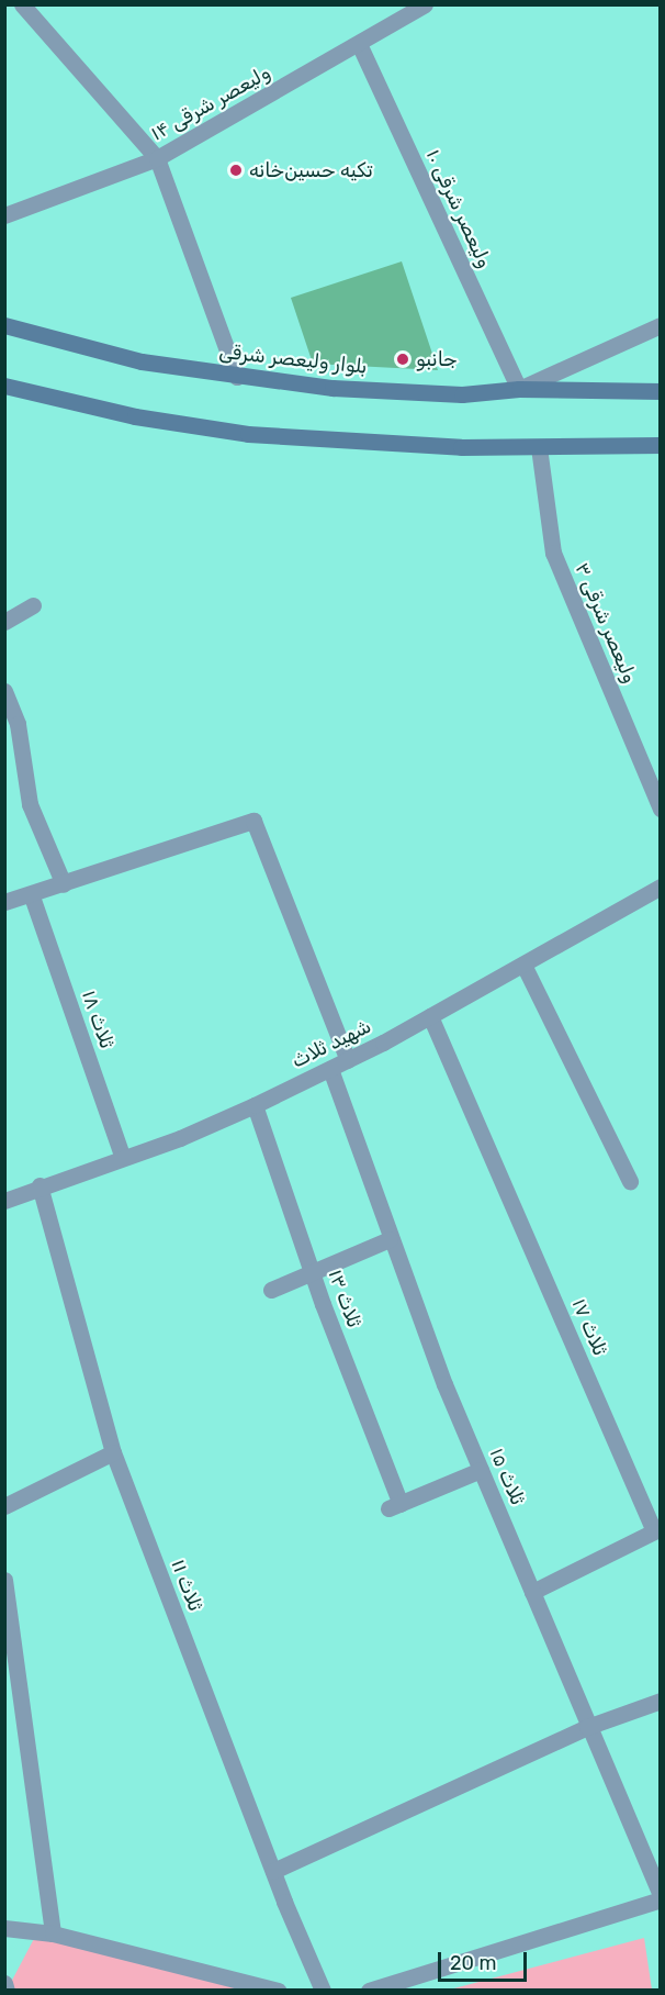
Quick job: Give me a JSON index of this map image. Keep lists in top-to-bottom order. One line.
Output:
{"streets":{"street":["ولیعصر شرقی ۱۴","ولیعصر شرقی ۱۰","بلوار ولیعصر شرقی","ولیعصر شرقی ۳","ثلاث ۱۸","شهید ثلاث","ثلاث ۱۳","ثلاث ۱۷","ثلاث ۱۵","ثلاث ۱۱"]},"crossings":[["ولیعصر شرقی ۱۴","ولیعصر شرقی ۱۰"],["ولیعصر شرقی ۱۰","بلوار ولیعصر شرقی"],["ثلاث ۱۸","شهید ثلاث"],["شهید ثلاث","ثلاث ۱۳"],["شهید ثلاث","ثلاث ۱۷"],["شهید ثلاث","ثلاث ۱۵"],["شهید ثلاث","ثلاث ۱۱"],["ثلاث ۱۳","ثلاث ۱۵"],["ثلاث ۱۷","ثلاث ۱۵"]],"places":["تکیه حسین‌خانه","جانبو"],"scale_bar":"20 m"}
